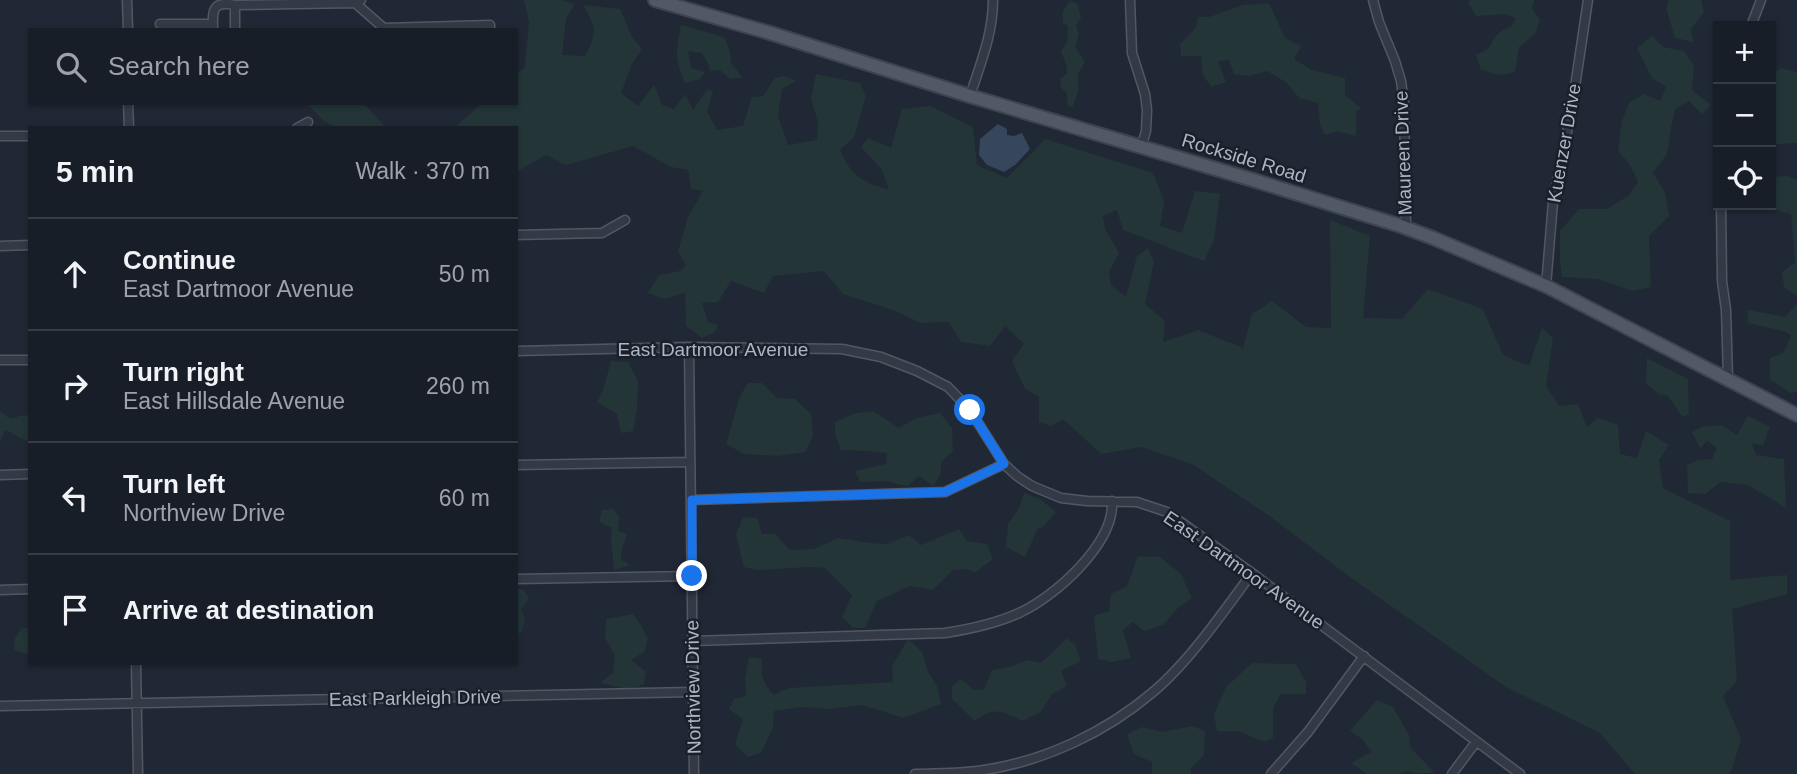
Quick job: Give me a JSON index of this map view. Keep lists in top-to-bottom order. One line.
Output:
{"streets":{"main road":["Rockside Road"],"street":["Kuenzer Drive","Maureen Drive","East Dartmoor Avenue","Northview Drive","East Parkleigh Drive"]},"crossings":[["Kuenzer Drive","Rockside Road"],["Maureen Drive","Rockside Road"],["East Dartmoor Avenue","Northview Drive"],["Northview Drive","East Parkleigh Drive"]],"page":{"map_buttons":["+","−"],"search":"Search here","heading":["5 min","Walk · 370 m"],"list":[["Continue","East Dartmoor Avenue","50 m"],["Turn right","East Hillsdale Avenue","260 m"],["Turn left","Northview Drive","60 m"],"Arrive at destination"]}}
